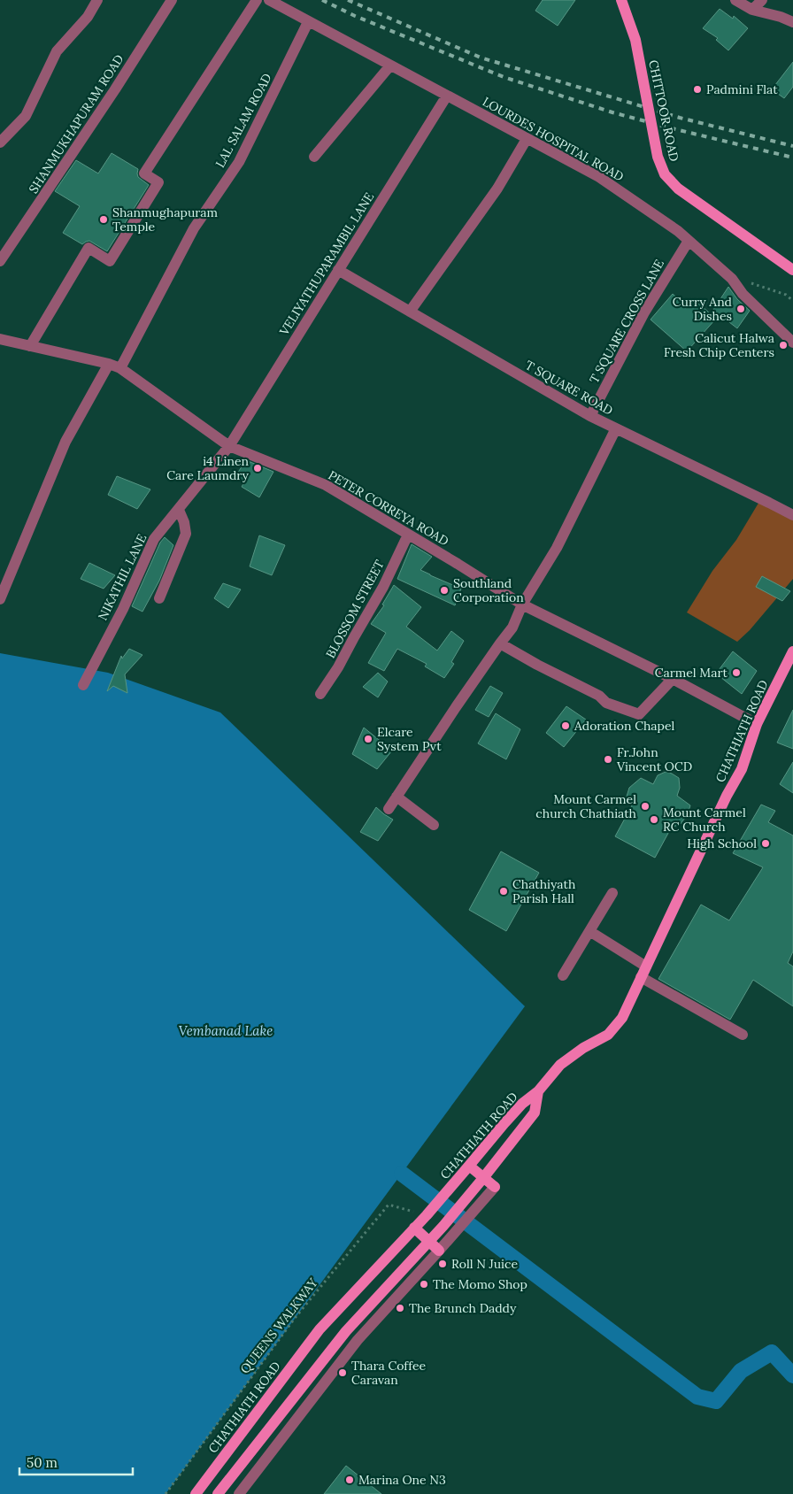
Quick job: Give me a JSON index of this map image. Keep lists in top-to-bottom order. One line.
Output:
{"streets":{"main road":["CHITTOOR ROAD","CHATHIATH ROAD"],"street":["LAL SALAM ROAD","SHANMUKHAPURAM ROAD","LOURDES HOSPITAL ROAD","VELIYATHUPARAMBIL LANE","T SQUARE CROSS LANE","T SQUARE ROAD","PETER CORREYA ROAD","NIKATHIL LANE","BLOSSOM STREET"],"path":["QUEENS WALKWAY"]},"crossings":[["LAL SALAM ROAD","LOURDES HOSPITAL ROAD"],["LAL SALAM ROAD","PETER CORREYA ROAD"],["LOURDES HOSPITAL ROAD","VELIYATHUPARAMBIL LANE"],["LOURDES HOSPITAL ROAD","T SQUARE CROSS LANE"],["VELIYATHUPARAMBIL LANE","T SQUARE ROAD"],["VELIYATHUPARAMBIL LANE","PETER CORREYA ROAD"],["VELIYATHUPARAMBIL LANE","NIKATHIL LANE"],["T SQUARE CROSS LANE","T SQUARE ROAD"],["PETER CORREYA ROAD","NIKATHIL LANE"],["PETER CORREYA ROAD","BLOSSOM STREET"],["PETER CORREYA ROAD","CHATHIATH ROAD"],["CHATHIATH ROAD","QUEENS WALKWAY"]],"water":["Vembanad Lake"],"places":["Padmini Flat","Shanmughapuram Temple","Curry And Dishes","Calicut Halwa Fresh Chip Centers","i4 Linen Care Laumdry","Southland Corporation","Carmel Mart","Adoration Chapel","Elcare System Pvt","Fr.John Vincent OCD","Mount Carmel church Chathiath","Mount Carmel RC Church","High School","Chathiyath Parish Hall","Roll N Juice","The Momo Shop","The Brunch Daddy","Thara Coffee Caravan","Marina One N3"],"scale_bar":"50 m"}
